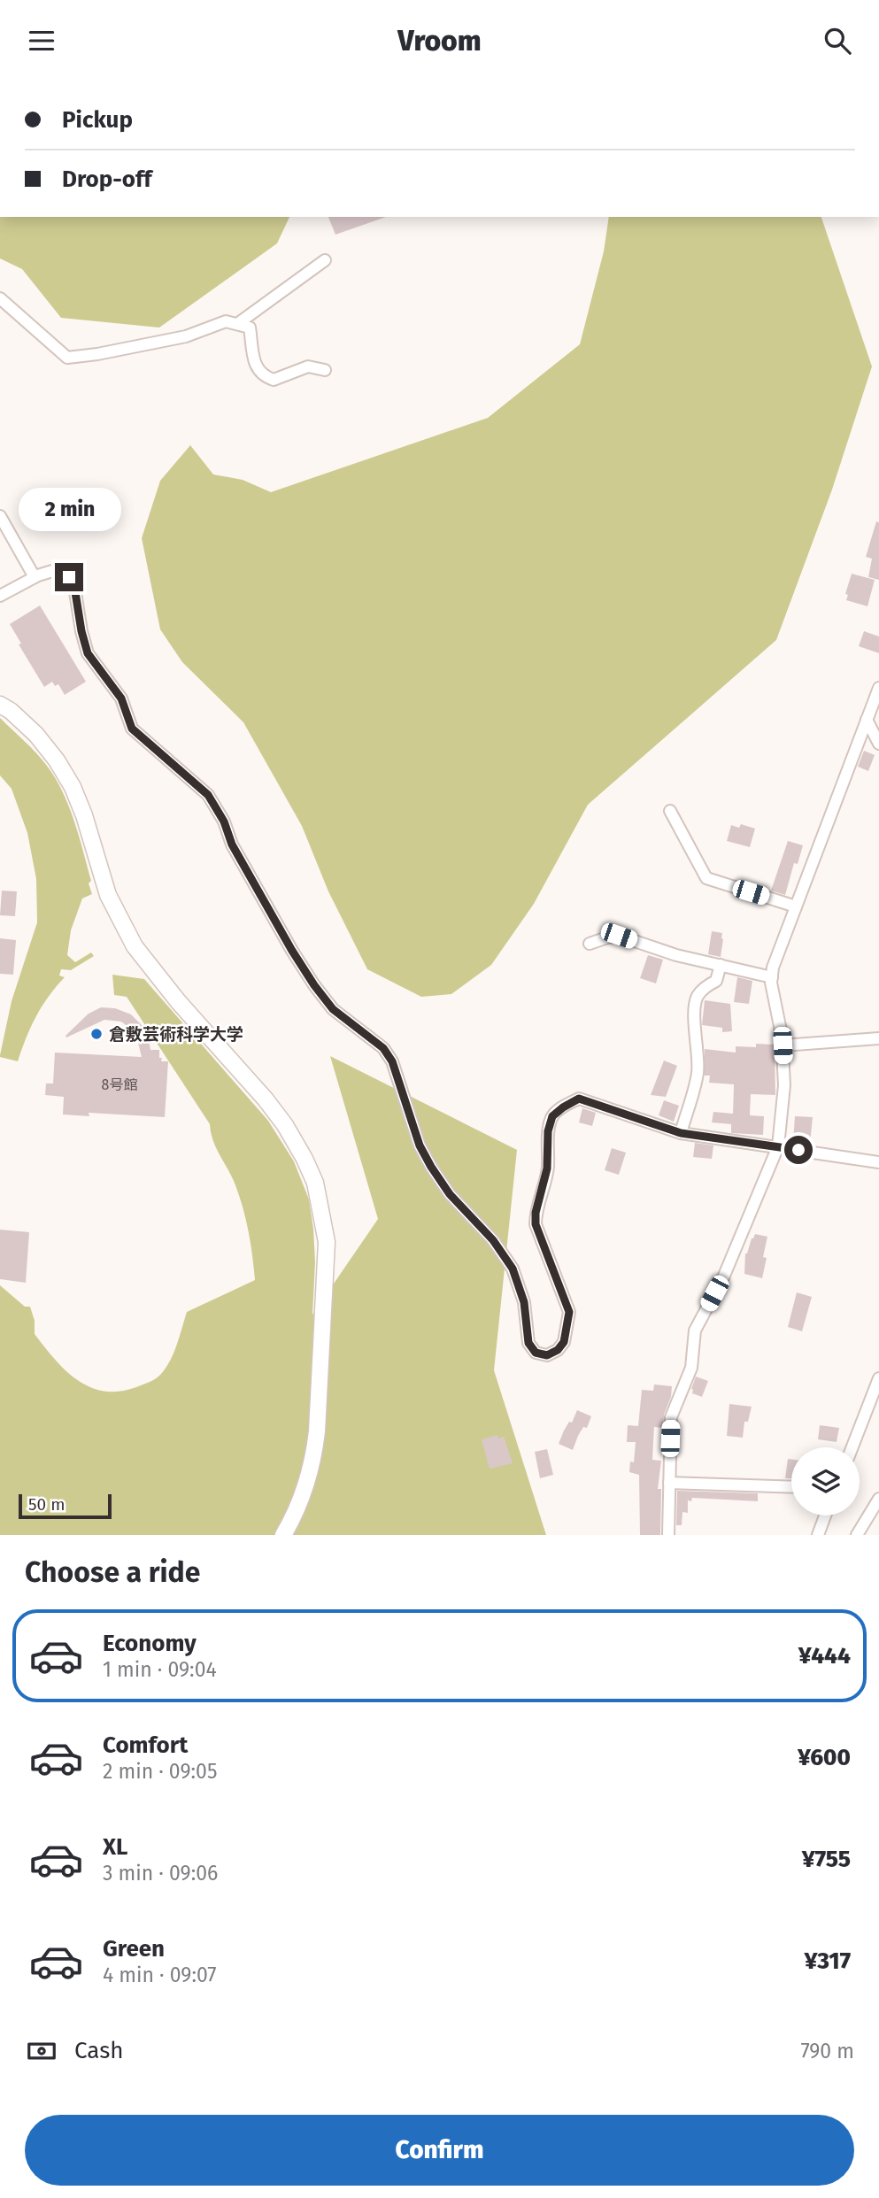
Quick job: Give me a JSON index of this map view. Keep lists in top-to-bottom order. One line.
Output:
{"places":["倉敷芸術科学大学"],"house_numbers":["8号館"],"scale_bar":"50 m","page":{"header":"Vroom","banner":["Pickup","Drop-off"],"bubble":"2 min","scale":"50 m","heading":"Choose a ride","list":[{"name":"Economy","note":"1 min · 09:04","value":"¥444"},{"name":"Comfort","note":"2 min · 09:05","value":"¥600"},{"name":"XL","note":"3 min · 09:06","value":"¥755"},{"name":"Green","note":"4 min · 09:07","value":"¥317"}],"pay":["Cash","790 m"],"buttons":"Confirm"}}
